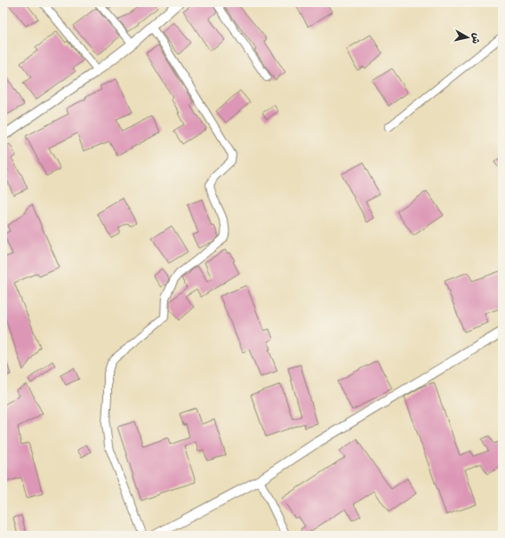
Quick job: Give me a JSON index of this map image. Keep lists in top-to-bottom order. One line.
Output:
{"north":"right"}
